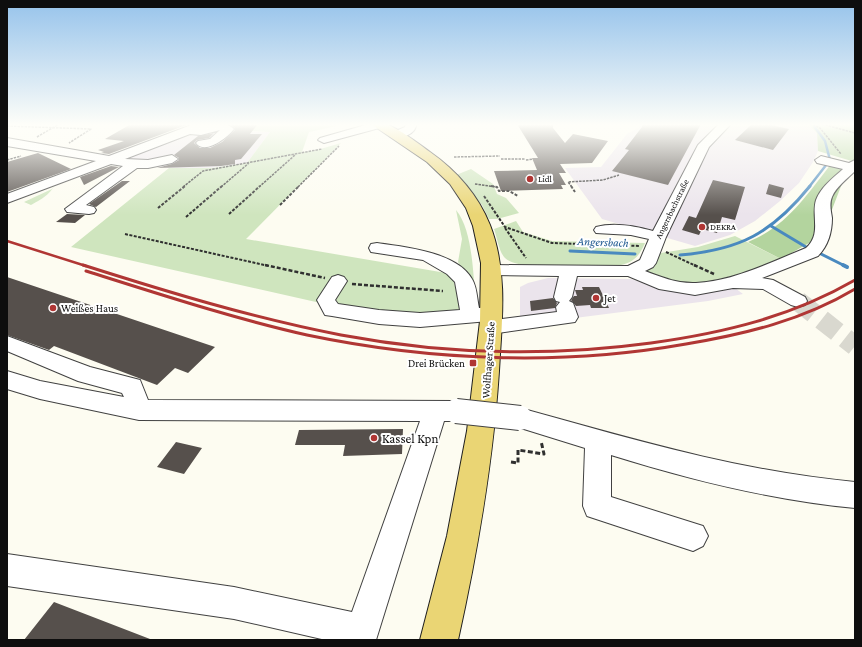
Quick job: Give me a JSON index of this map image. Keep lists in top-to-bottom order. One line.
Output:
{"streets":{"main road":["Wolfhager Straße"],"street":["Angersbachstraße"]},"water":["Angersbach"],"places":{"other":["Lidl","DEKRA","Jet","Weißes Haus","Kassel Kpn"],"transit":["Drei Brücken"]}}
